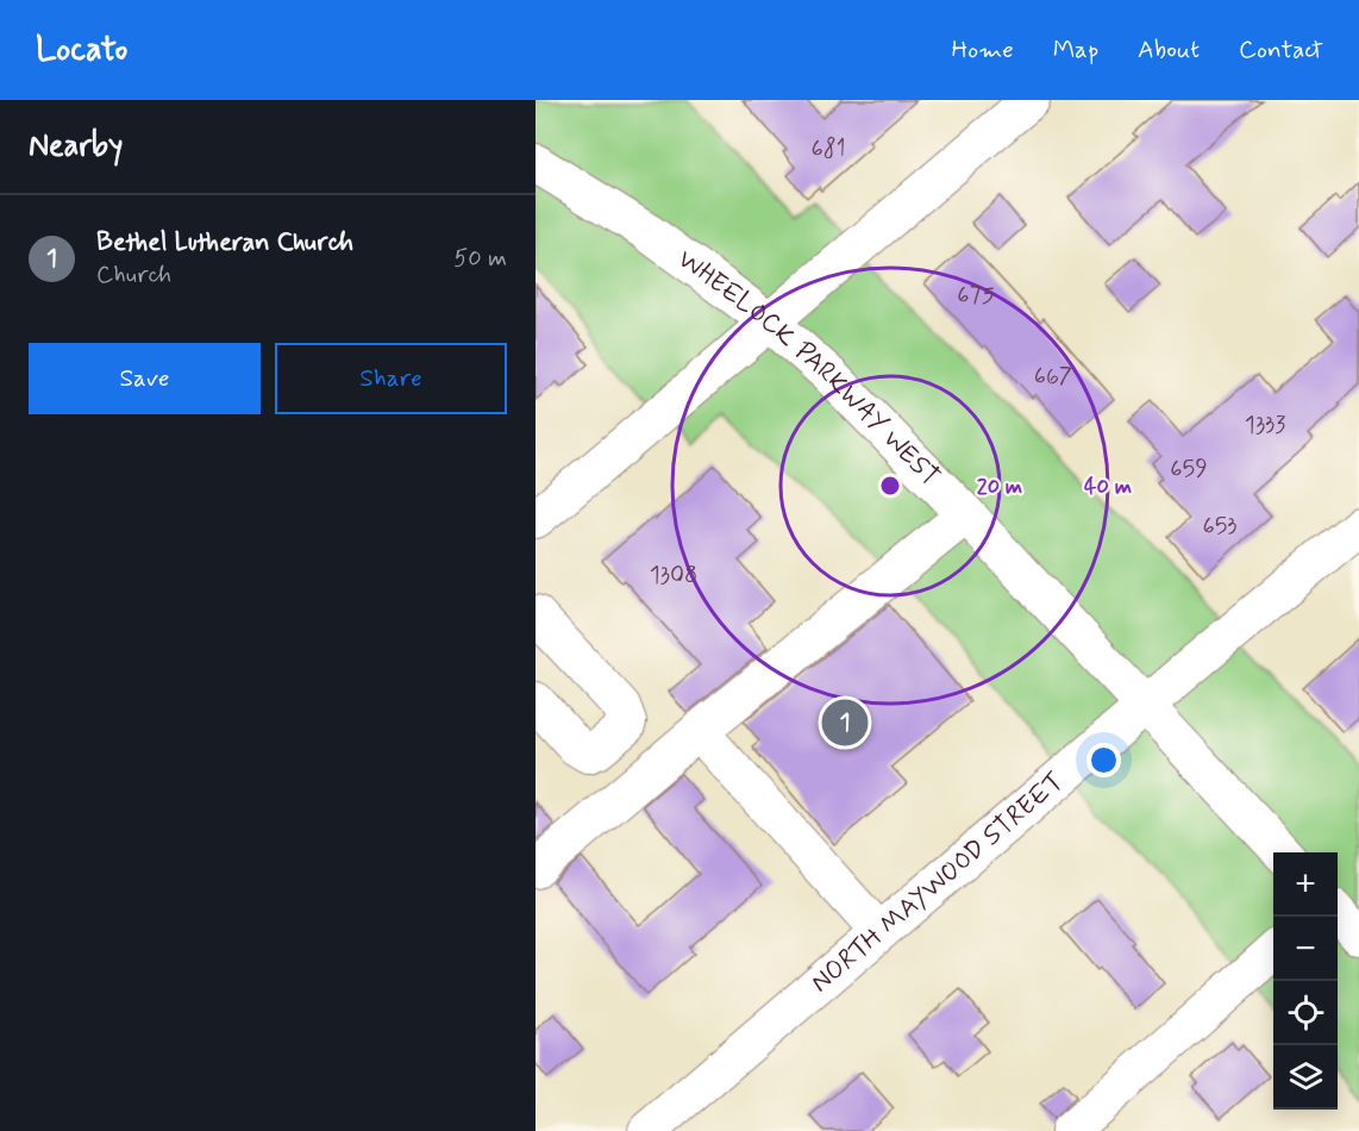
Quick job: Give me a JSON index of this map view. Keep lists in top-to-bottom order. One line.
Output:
{"streets":{"street":["WHEELOCK PARKWAY WEST","NORTH MAYWOOD STREET"]},"crossings":[["WHEELOCK PARKWAY WEST","NORTH MAYWOOD STREET"]],"house_numbers":["681","675","667","1333","659","653","1308"],"page":{"header":"Locato","nav":["Home","Map","About","Contact"],"heading":"Nearby","list":[{"mark":"1","name":"Bethel Lutheran Church","note":"Church","value":"50 m"}],"buttons":["Save","Share"],"pins":"1","map_buttons":["+","−"]},"rings":["20 m","40 m"]}
